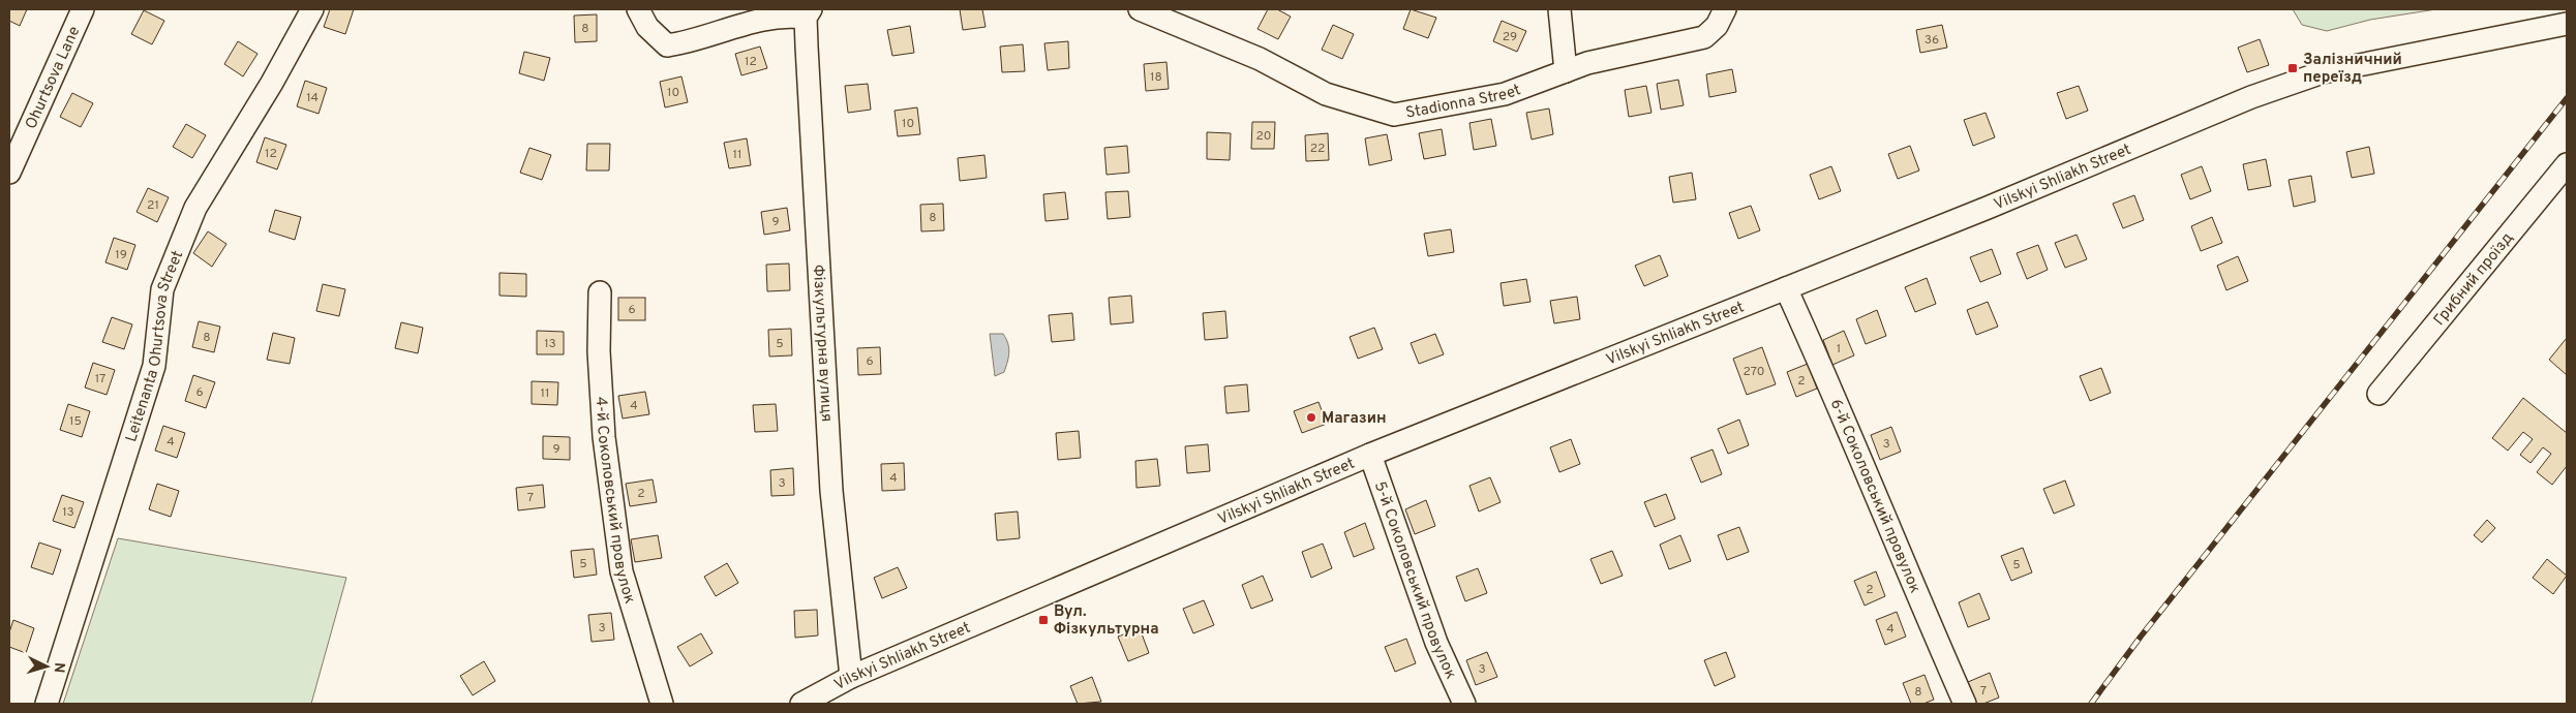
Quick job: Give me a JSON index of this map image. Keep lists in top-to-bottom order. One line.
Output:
{"streets":{"street":["Ohurtsova Lane","Stadionna Street","Vilskyi Shliakh Street","Грибний проїзд","Фізкультурна вулиця","Leitenanta Ohurtsova Street","6-й Соколовський провулок","4-й Соколовський провулок","5-й Соколовський провулок"]},"crossings":[["Vilskyi Shliakh Street","Фізкультурна вулиця"],["Vilskyi Shliakh Street","6-й Соколовський провулок"],["Vilskyi Shliakh Street","5-й Соколовський провулок"]],"places":{"transit":["Залізничний переїзд","Вул. Фізкультурна"],"other":["Магазин"]},"house_numbers":["8","29","36","12","18","10","14","10","20","22","12","11","21","8","9","19","6","8","13","5","1","6","270","17","2","6","11","4","15","4","3","9","4","3","2","7","13","5","5","2","3","4","3","7","8"],"north":"right"}
